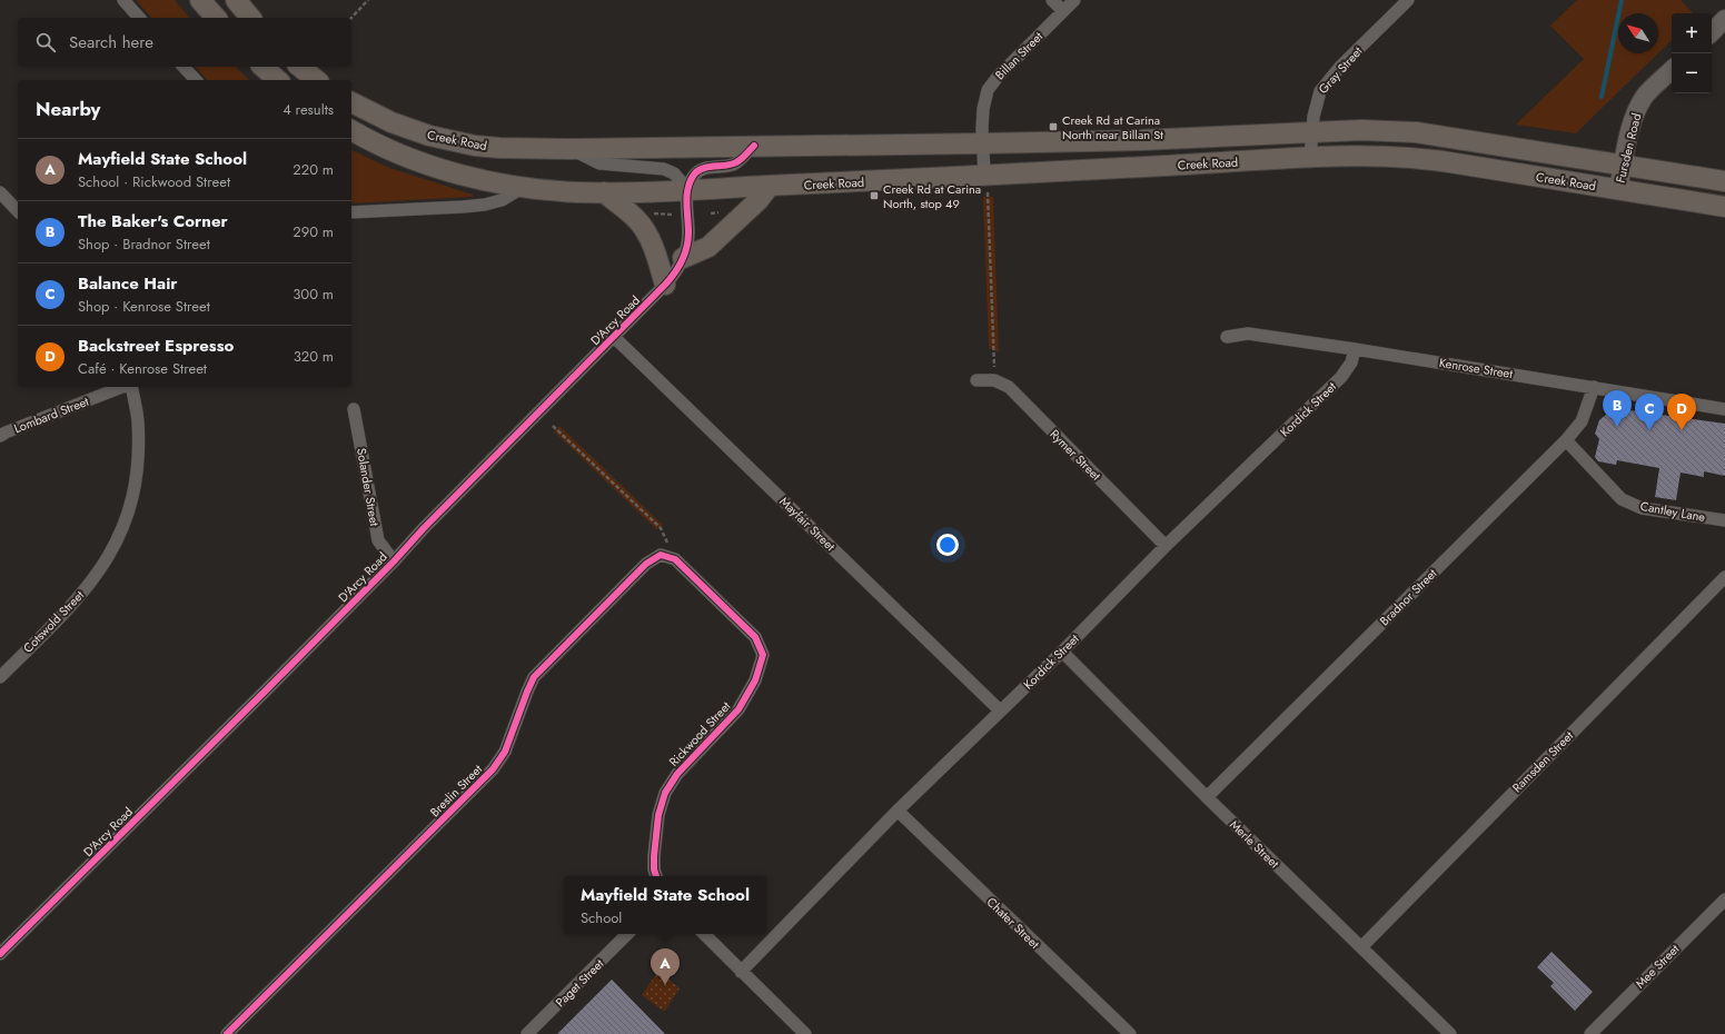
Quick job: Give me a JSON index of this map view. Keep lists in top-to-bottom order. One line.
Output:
{"streets":{"main road":["Creek Road"],"street":["Billan Street","Gray Street","Fursden Road","D'Arcy Road","Kenrose Street","Kordick Street","Lombard Street","Rymer Street","Solander Street","Cantley Lane","Mayfair Street","Bradnor Street","Cotswold Street","Rickwood Street","Ramsden Street","Breslin Street","Merle Street","Chater Street","Mee Street","Paget Street"]},"crossings":[["Billan Street","Creek Road"],["Gray Street","Creek Road"],["Creek Road","Fursden Road"],["Creek Road","D'Arcy Road"],["D'Arcy Road","Solander Street"],["D'Arcy Road","Mayfair Street"],["Kenrose Street","Kordick Street"],["Kenrose Street","Bradnor Street"],["Kordick Street","Rymer Street"],["Kordick Street","Mayfair Street"],["Kordick Street","Merle Street"],["Kordick Street","Chater Street"],["Cantley Lane","Bradnor Street"],["Bradnor Street","Merle Street"],["Rickwood Street","Breslin Street"],["Ramsden Street","Merle Street"]],"places":{"transit":["Creek Rd at Carina North near Billan St","Creek Rd at Carina North, stop 49"]},"north":"top left","page":{"map_buttons":["+","−"],"search":"Search here","heading":["Nearby","4 results"],"list":[{"mark":"A","name":"Mayfield State School","note":"School · Rickwood Street","value":"220 m"},{"mark":"B","name":"The Baker's Corner","note":"Shop · Bradnor Street","value":"290 m"},{"mark":"C","name":"Balance Hair","note":"Shop · Kenrose Street","value":"300 m"},{"mark":"D","name":"Backstreet Espresso","note":"Café · Kenrose Street","value":"320 m"}],"pins":["B","C","D","A"],"popup":["Mayfield State School","School"]}}
